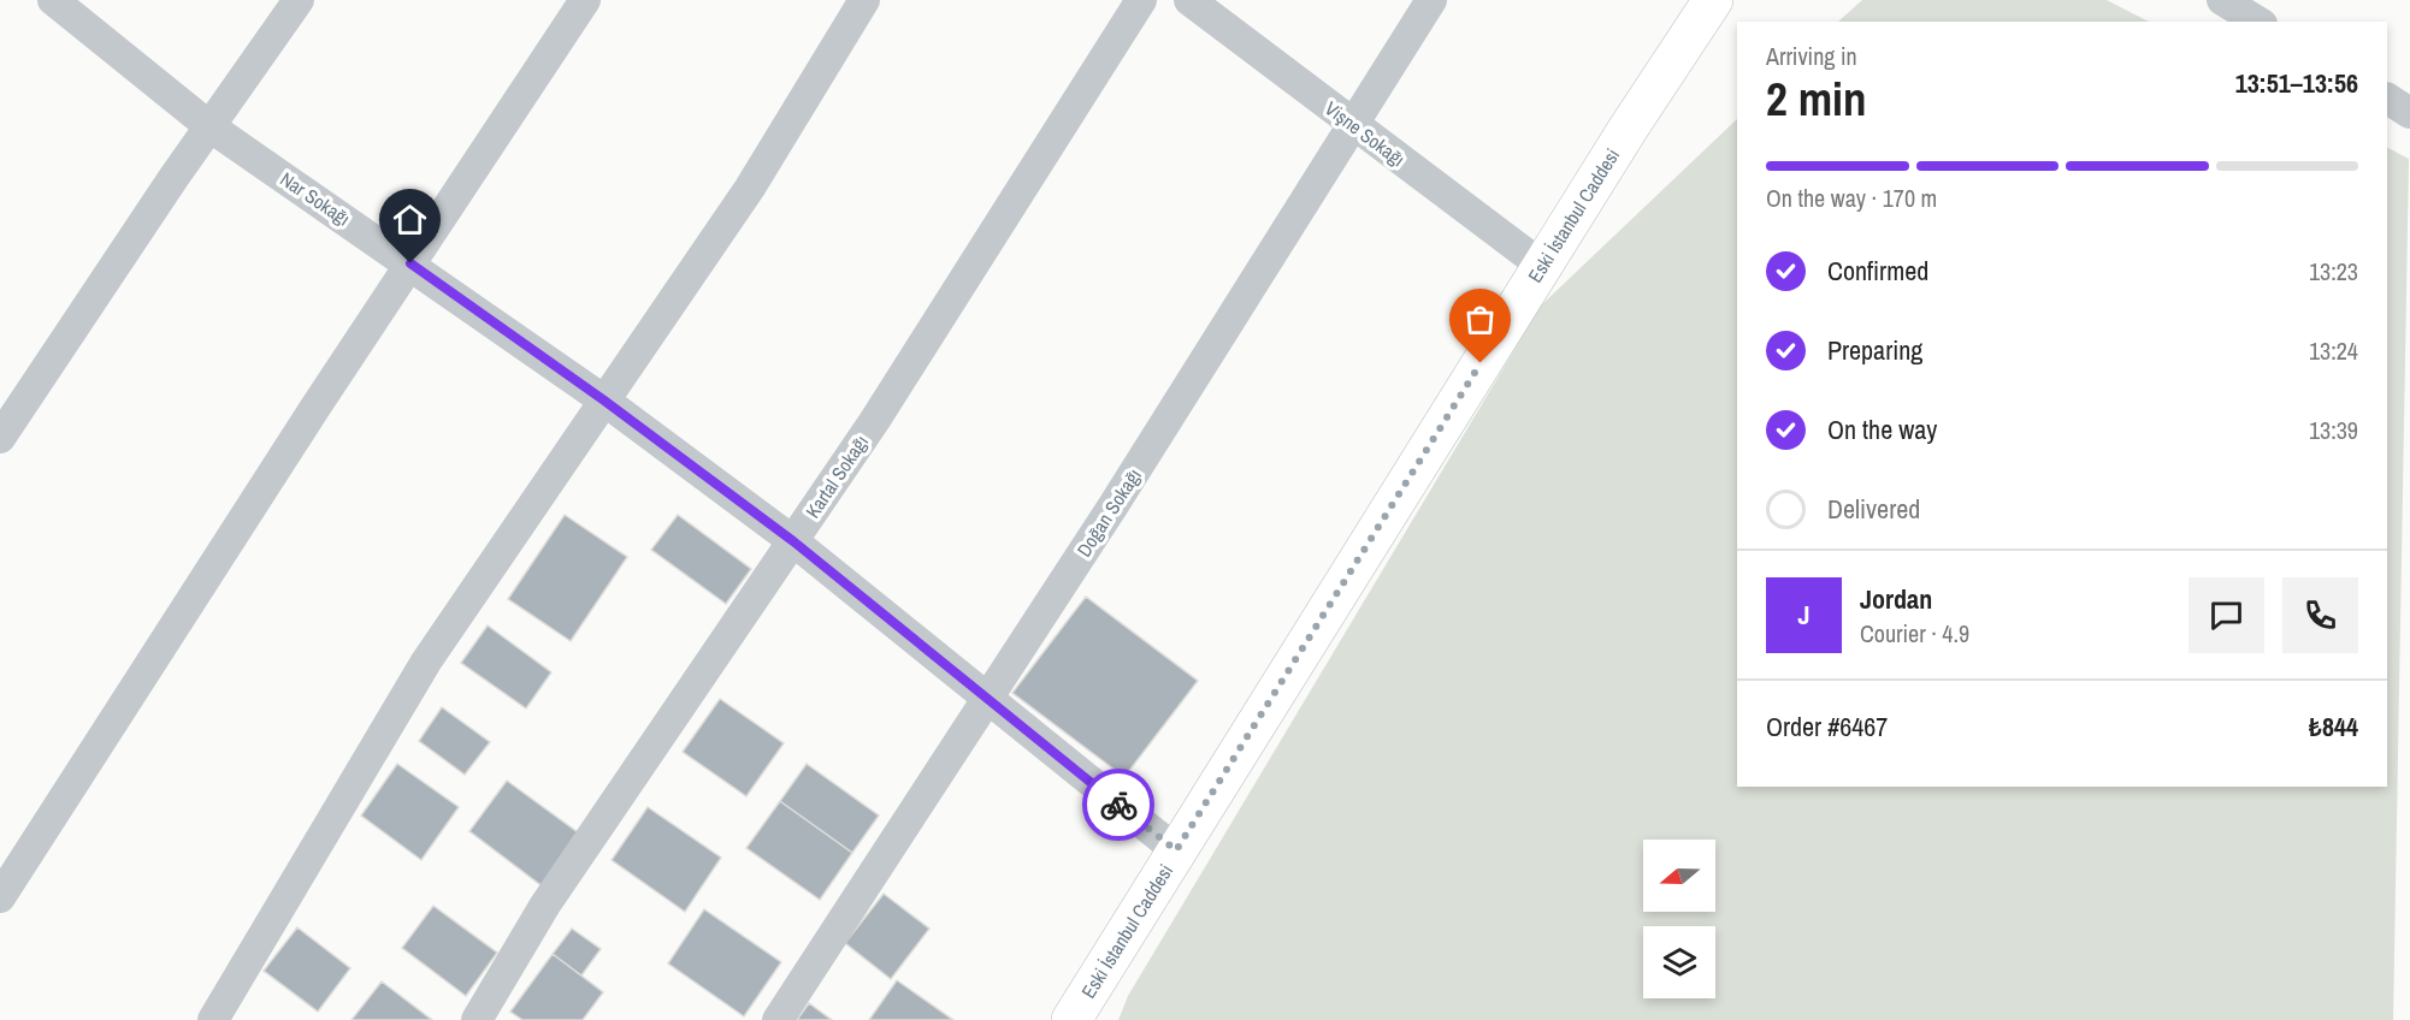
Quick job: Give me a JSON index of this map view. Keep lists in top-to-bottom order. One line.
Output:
{"streets":{"main road":["Eski İstanbul Caddesi"],"street":["Vişne Sokağı","Nar Sokağı","Kartal Sokağı","Doğan Sokağı"]},"crossings":[["Vişne Sokağı","Eski İstanbul Caddesi"],["Vişne Sokağı","Doğan Sokağı"],["Nar Sokağı","Eski İstanbul Caddesi"],["Nar Sokağı","Kartal Sokağı"],["Nar Sokağı","Doğan Sokağı"]],"north":"left","page":{"heading":["2 min","Arriving in","13:51–13:56"],"panel":["Jordan","Courier · 4.9","Order #6467","₺844"],"bar":"On the way · 170 m","list":[["Confirmed","13:23"],["Preparing","13:24"],["On the way","13:39"],"Delivered"],"round":"J"}}
